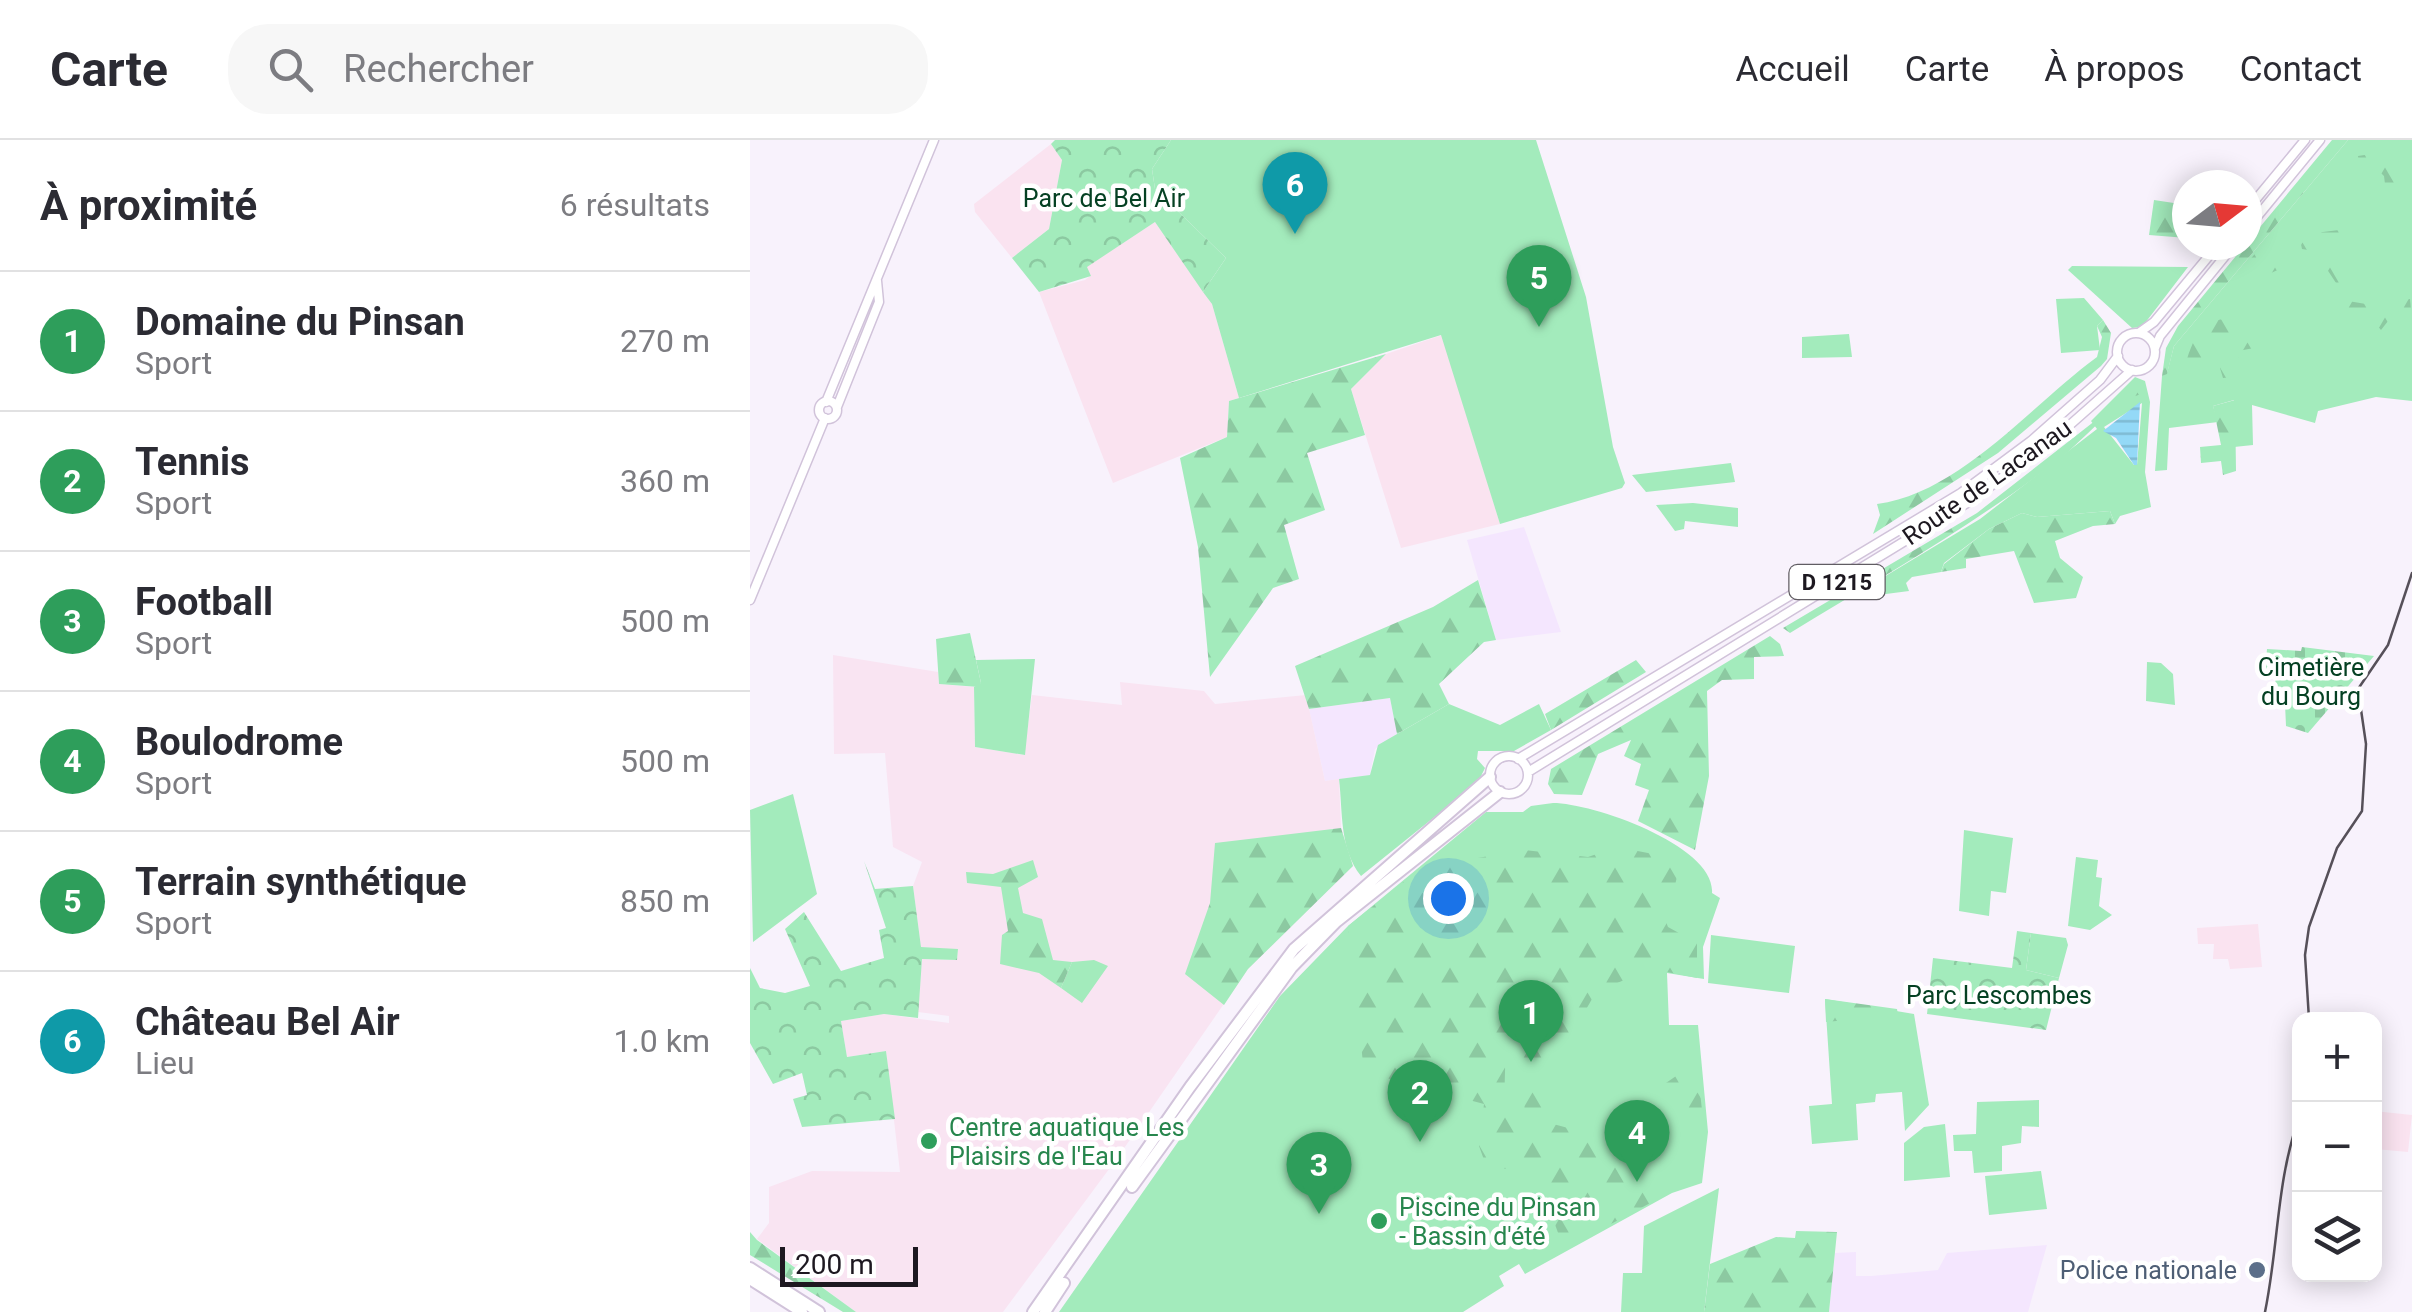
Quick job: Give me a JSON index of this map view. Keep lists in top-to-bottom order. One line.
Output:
{"streets":{"main road":["Route de Lacanau","D 1215"]},"parks":["Parc de Bel Air","Cimetière du Bourg","Parc Lescombes"],"places":["Centre aquatique Les Plaisirs de l'Eau","Piscine du Pinsan - Bassin d'été","Police nationale"],"scale_bar":"200 m","north":"right","page":{"header":"Carte","search":"Rechercher","nav":["Accueil","Carte","À propos","Contact"],"heading":["À proximité","6 résultats"],"pins":["6","5","1","2","4","3"],"list":[{"mark":"1","name":"Domaine du Pinsan","note":"Sport","value":"270 m"},{"mark":"2","name":"Tennis","note":"Sport","value":"360 m"},{"mark":"3","name":"Football","note":"Sport","value":"500 m"},{"mark":"4","name":"Boulodrome","note":"Sport","value":"500 m"},{"mark":"5","name":"Terrain synthétique","note":"Sport","value":"850 m"},{"mark":"6","name":"Château Bel Air","note":"Lieu","value":"1.0 km"}],"map_buttons":["+","−"],"scale":"200 m"}}
